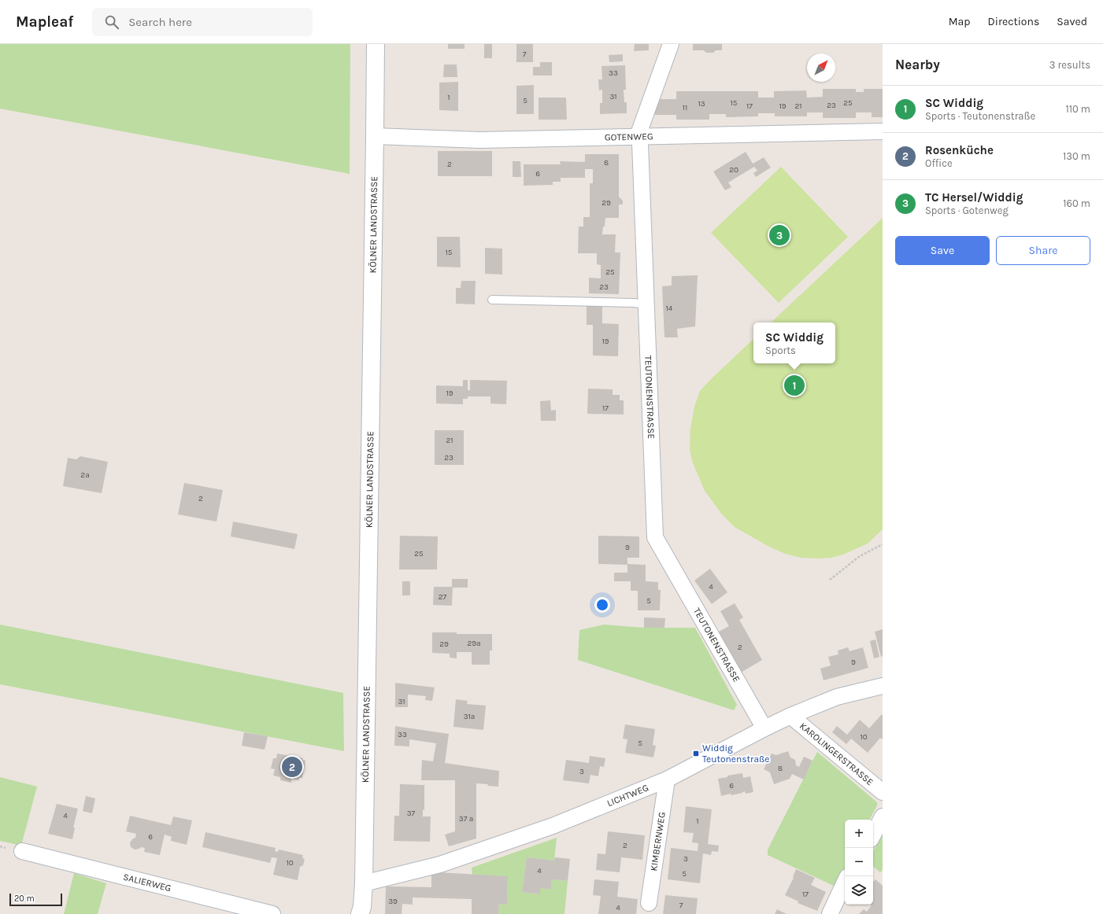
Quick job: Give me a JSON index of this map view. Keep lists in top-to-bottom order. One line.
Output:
{"streets":{"main road":["KÖLNER LANDSTRASSE"],"street":["GOTENWEG","TEUTONENSTRASSE","KAROLINGERSTRASSE","LICHTWEG","KIMBERNWEG","SALIERWEG"]},"crossings":[["GOTENWEG","KÖLNER LANDSTRASSE"],["GOTENWEG","TEUTONENSTRASSE"],["KÖLNER LANDSTRASSE","LICHTWEG"],["TEUTONENSTRASSE","LICHTWEG"],["KAROLINGERSTRASSE","LICHTWEG"],["LICHTWEG","KIMBERNWEG"]],"places":{"transit":["Widdig Teutonenstraße"]},"house_numbers":["7","33","31","1","5","15","25","13","23","17","19","21","11","8","2","20","6","29","15","25","23","14","19","19","17","21","23","2a","2","9","25","4","27","5","29a","29","2","9","31","31a","33","10","5","8","3","6","37","4","37 a","1","6","2","3","10","4","5","17","39","7","4"],"scale_bar":"20 m","north":"top right","page":{"header":"Mapleaf","search":"Search here","nav":["Map","Directions","Saved"],"heading":["Nearby","3 results"],"list":[{"mark":"1","name":"SC Widdig","note":"Sports · Teutonenstraße","value":"110 m"},{"mark":"2","name":"Rosenküche","note":"Office","value":"130 m"},{"mark":"3","name":"TC Hersel/Widdig","note":"Sports · Gotenweg","value":"160 m"}],"pins":["3","1","2"],"buttons":["Save","Share"],"popup":["SC Widdig","Sports"],"map_buttons":["+","−"],"scale":"20 m"}}
